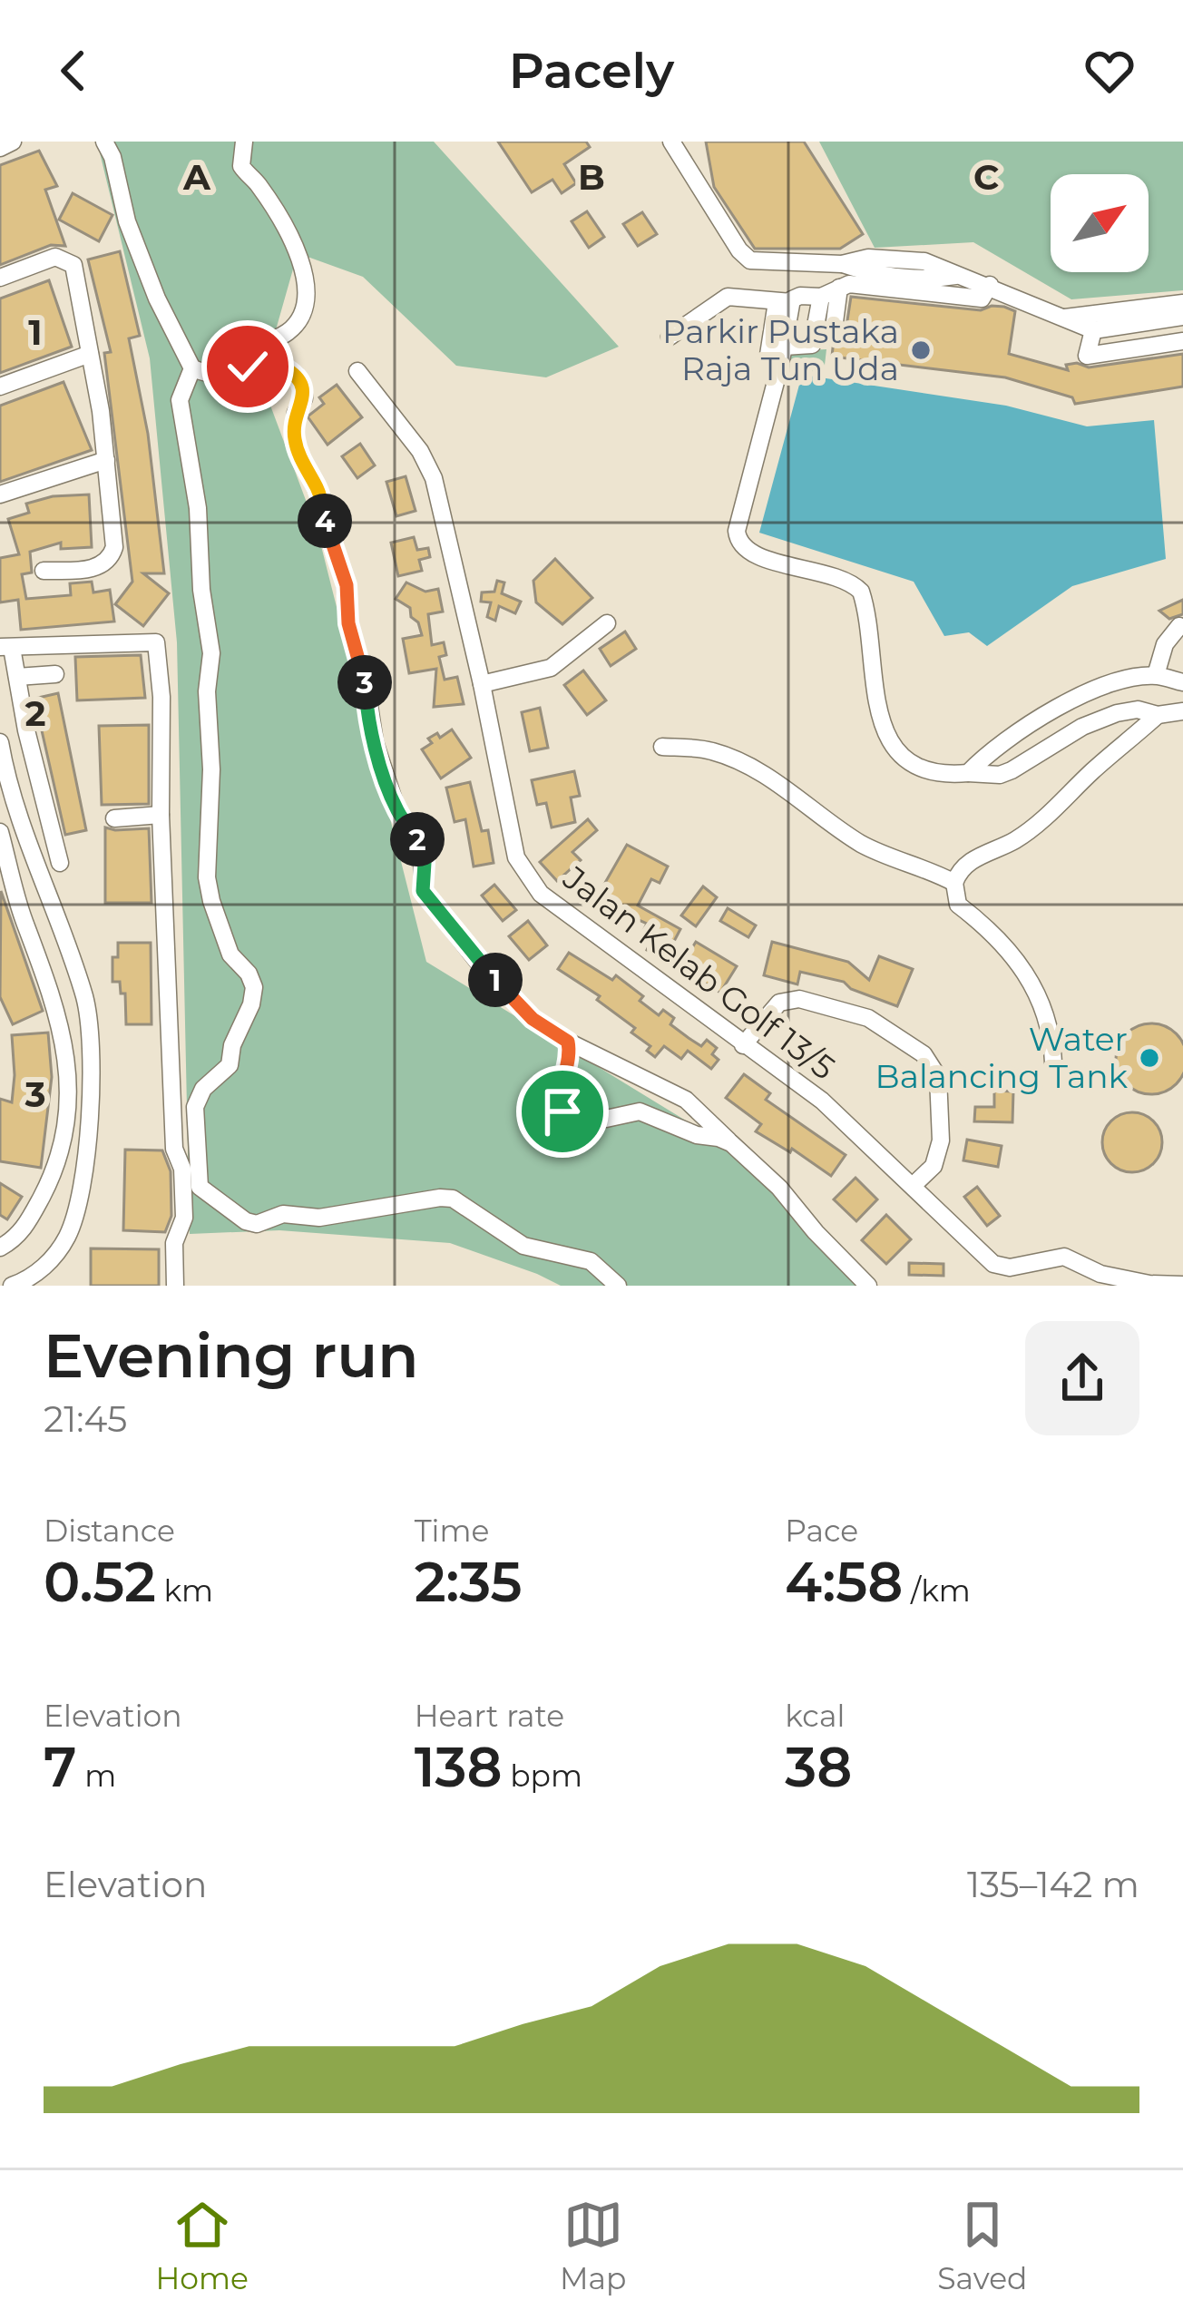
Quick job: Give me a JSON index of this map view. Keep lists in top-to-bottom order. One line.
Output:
{"streets":{"street":["Jalan Kelab Golf 13/5"]},"places":["Parkir Pustaka Raja Tun Uda","Water Balancing Tank"],"north":"top right","page":{"header":"Pacely","pins":["4","3","2","1"],"heading":["Evening run","21:45"],"stats":[["Distance","0.52 km"],["Time","2:35"],["Pace","4:58 /km"],["Elevation","7 m"],["Heart rate","138 bpm"],["kcal","38"]],"chart":["Elevation","135–142 m"],"tabs":["Home","Map","Saved"]},"grid":{"columns":["A","B","C"],"rows":["1","2","3"]}}
